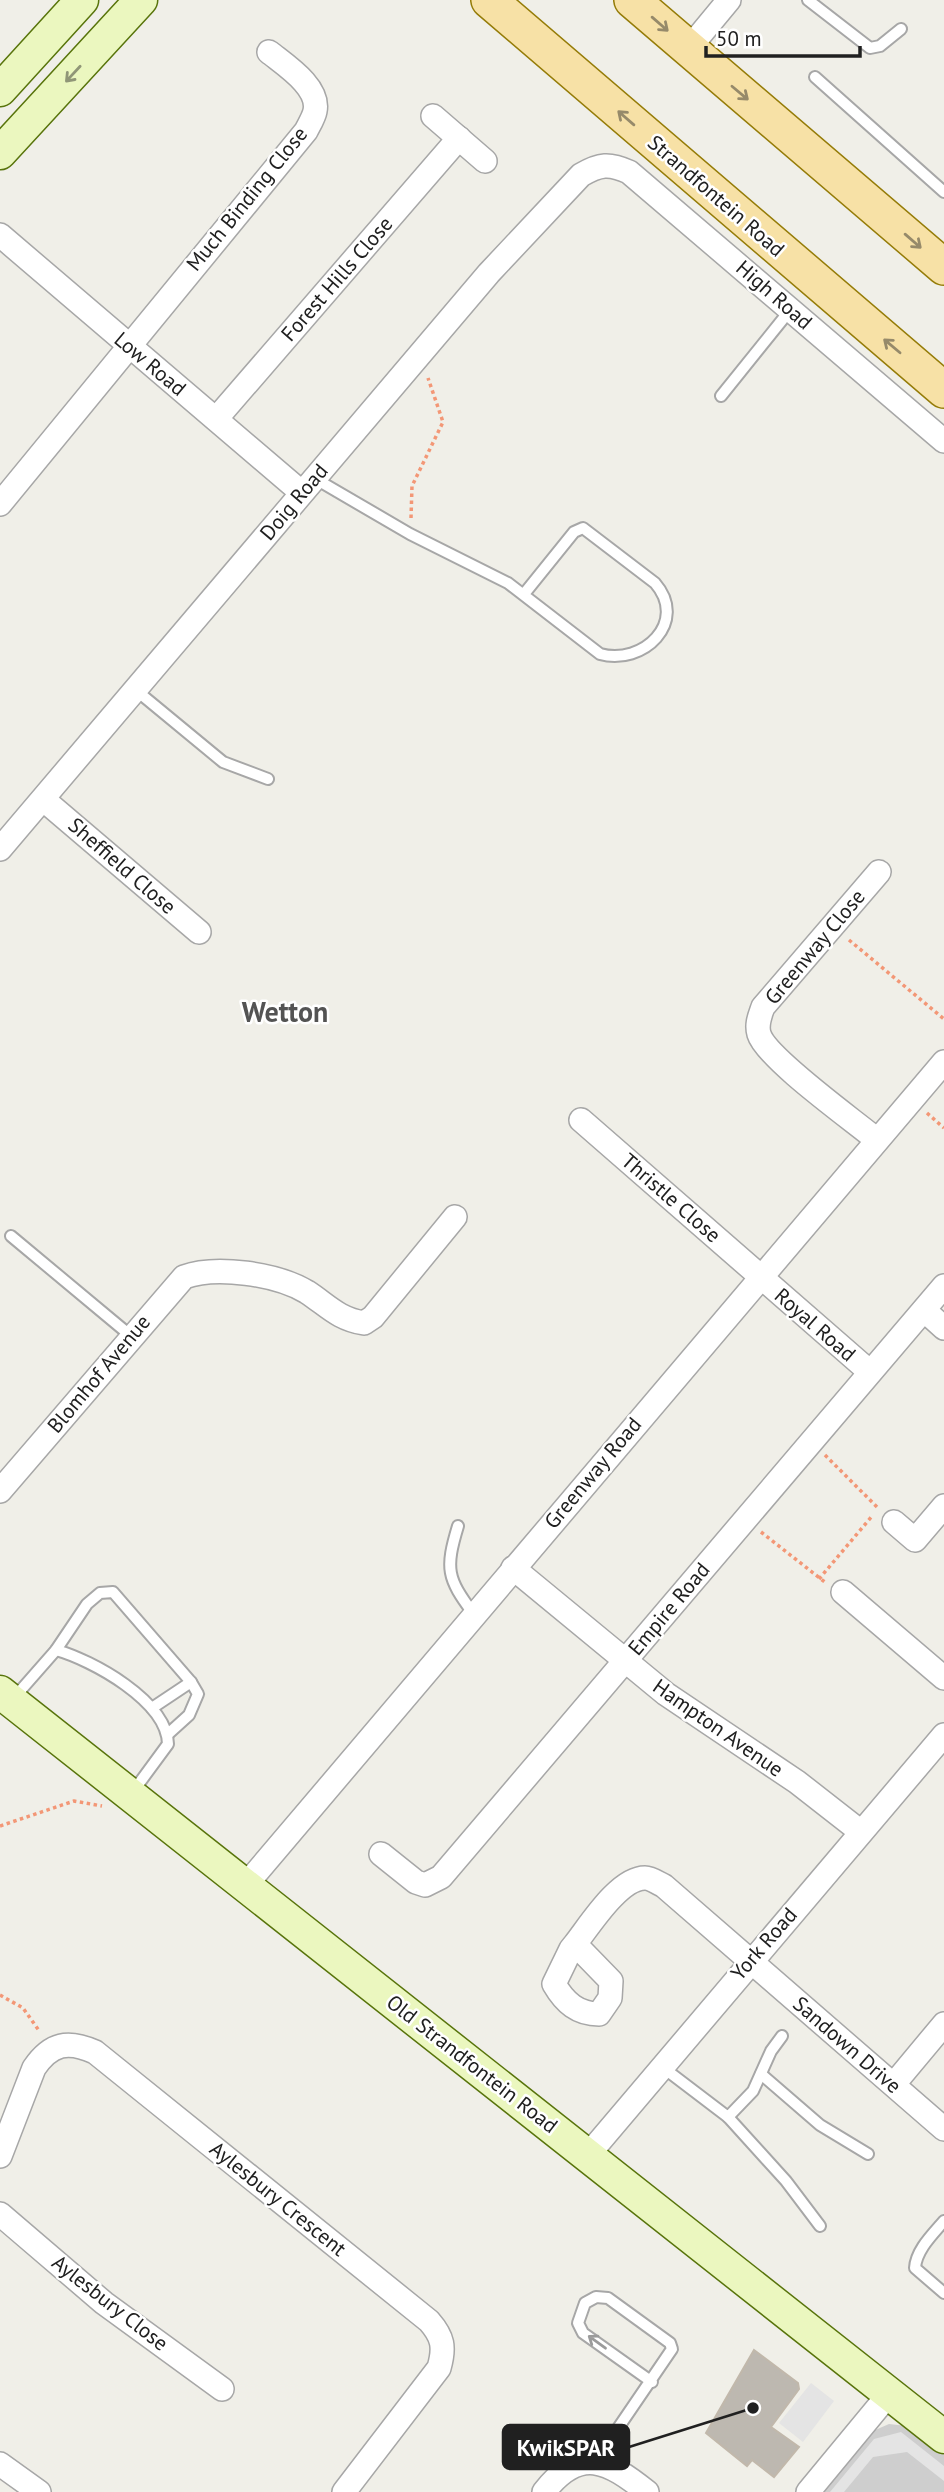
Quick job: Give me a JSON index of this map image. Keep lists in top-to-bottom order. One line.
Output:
{"streets":{"main road":["Strandfontein Road"],"street":["Much Binding Close","Forest Hills Close","High Road","Low Road","Doig Road","Sheffield Close","Greenway Close","Thristle Close","Royal Road","Blomhof Avenue","Greenway Road","Empire Road","Hampton Avenue","York Road","Sandown Drive","Old Strandfontein Road","Aylesbury Crescent","Aylesbury Close"]},"crossings":[["Much Binding Close","Low Road"],["Forest Hills Close","Low Road"],["High Road","Doig Road"],["Low Road","Doig Road"],["Doig Road","Sheffield Close"],["Greenway Close","Greenway Road"],["Thristle Close","Royal Road"],["Thristle Close","Greenway Road"],["Royal Road","Greenway Road"],["Royal Road","Empire Road"],["Greenway Road","Hampton Avenue"],["Greenway Road","Old Strandfontein Road"],["Empire Road","Hampton Avenue"],["Hampton Avenue","York Road"],["York Road","Sandown Drive"],["York Road","Old Strandfontein Road"]],"districts":["Wetton"],"places":["KwikSPAR"],"scale_bar":"50 m"}
